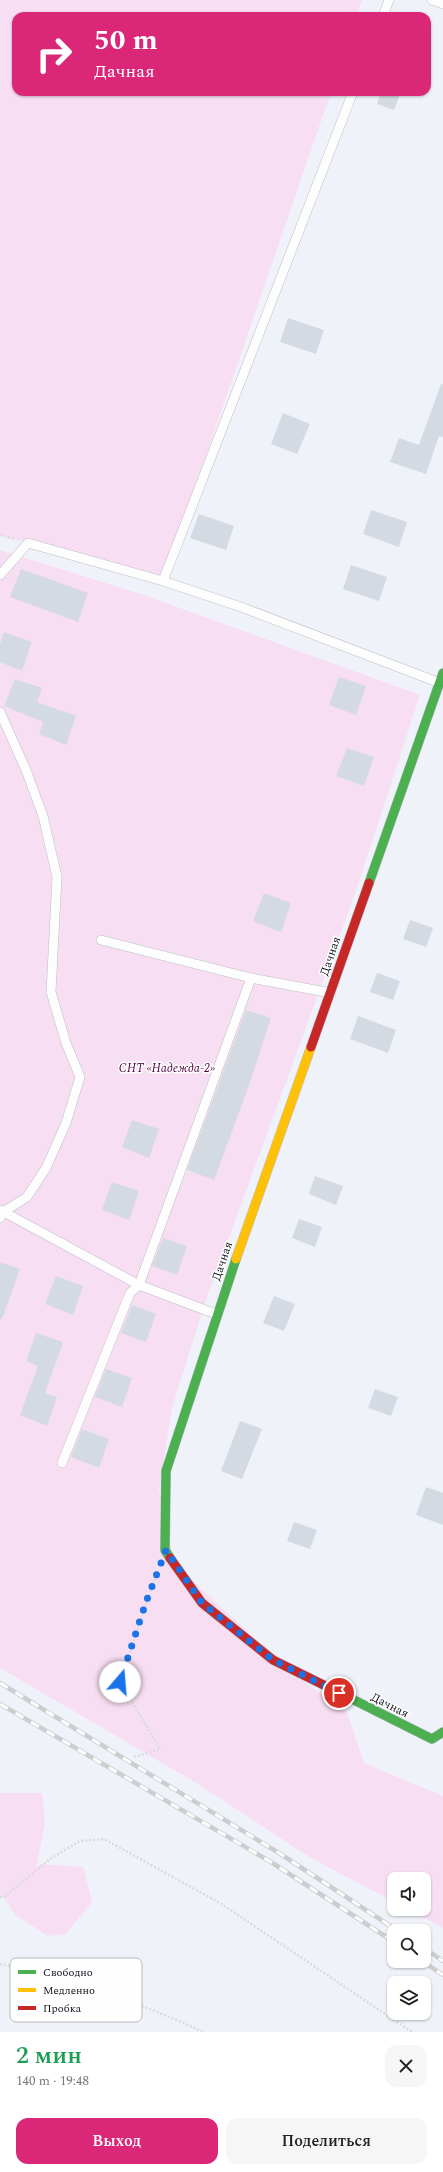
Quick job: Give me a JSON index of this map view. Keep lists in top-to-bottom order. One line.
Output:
{"streets":{"street":["Дачная"]},"parks":["СНТ «Надежда-2»"],"legend":["Свободно","Медленно","Пробка"],"page":{"turn":["50 m","Дачная"],"heading":["2 мин","140 m · 19:48"],"buttons":["Выход","Поделиться"]}}
